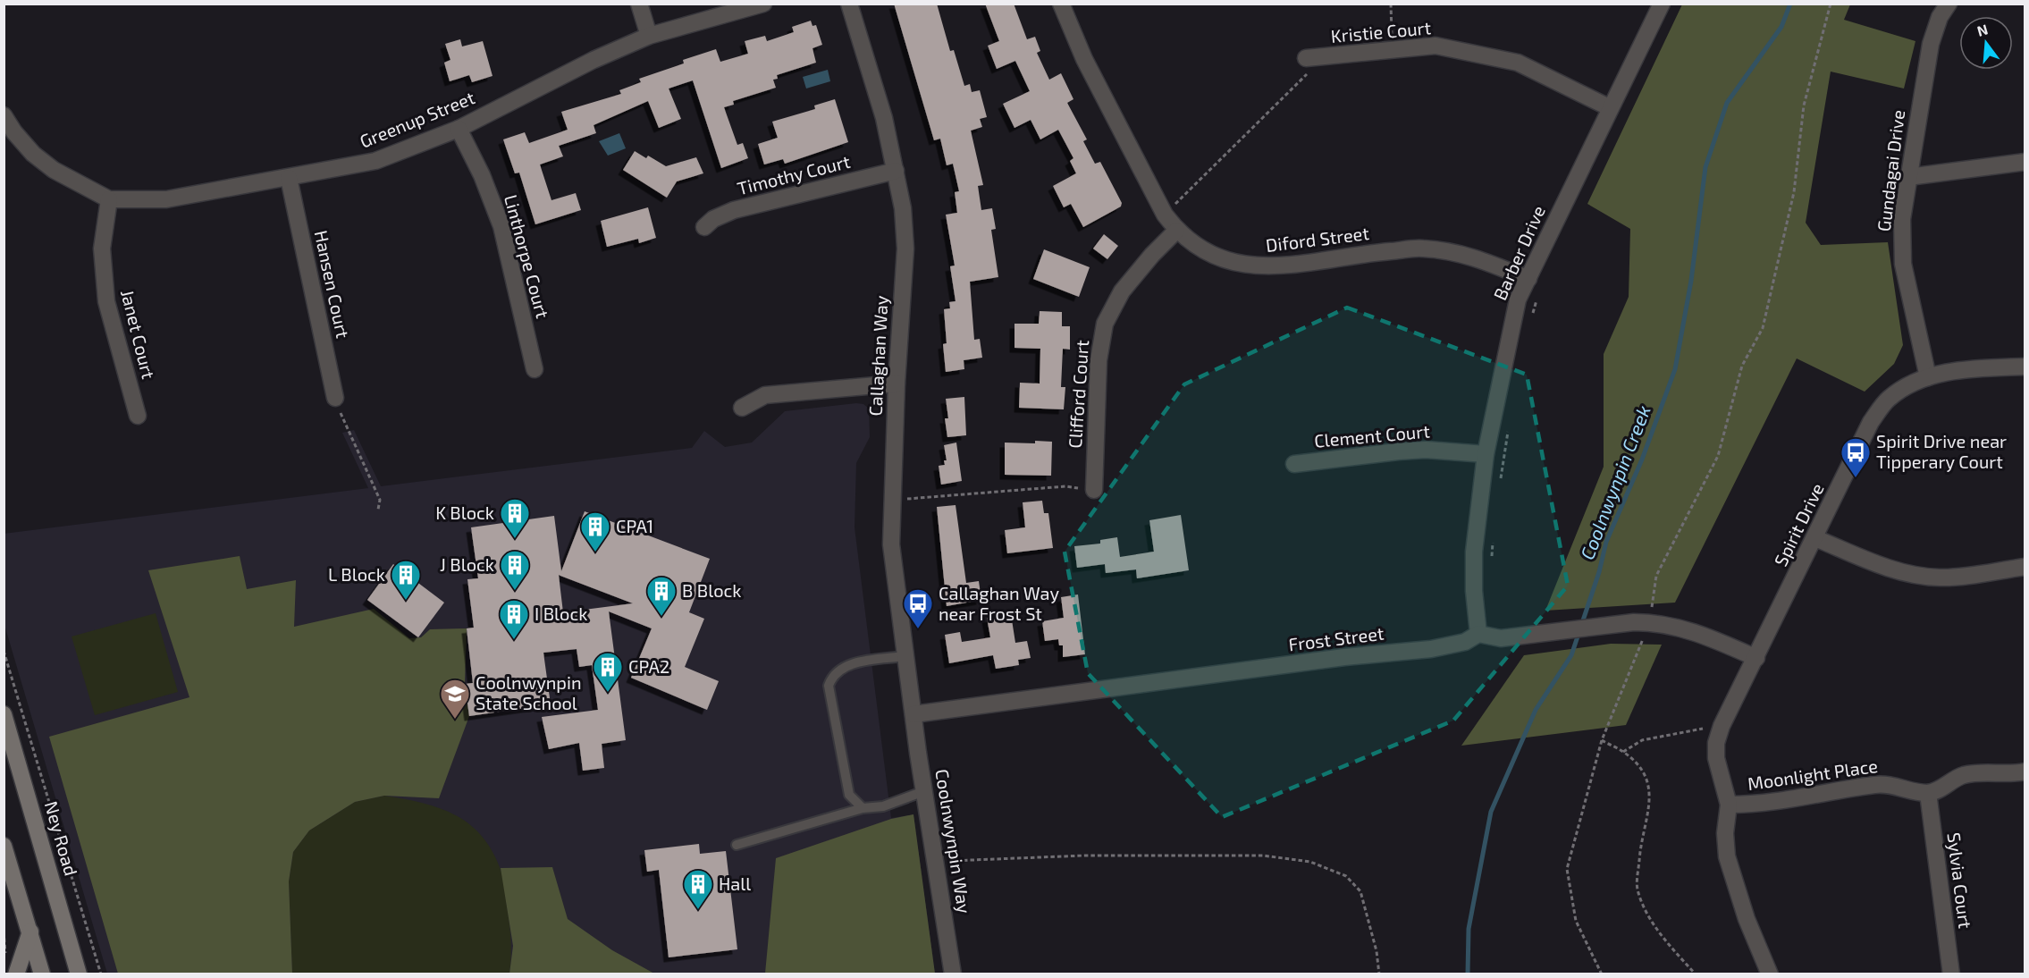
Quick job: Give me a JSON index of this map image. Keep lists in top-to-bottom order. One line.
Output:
{"streets":{"main road":["Ney Road"],"street":["Kristie Court","Greenup Street","Gundagai Drive","Timothy Court","Diford Street","Barber Drive","Linthorpe Court","Hansen Court","Janet Court","Callaghan Way","Clifford Court","Clement Court","Spirit Drive","Frost Street","Moonlight Place","Coolnwynpin Way","Sylvia Court"]},"crossings":[["Kristie Court","Barber Drive"],["Greenup Street","Linthorpe Court"],["Greenup Street","Hansen Court"],["Greenup Street","Janet Court"],["Gundagai Drive","Spirit Drive"],["Timothy Court","Callaghan Way"],["Diford Street","Barber Drive"],["Diford Street","Clifford Court"],["Barber Drive","Clement Court"],["Barber Drive","Frost Street"],["Callaghan Way","Frost Street"],["Callaghan Way","Coolnwynpin Way"],["Spirit Drive","Frost Street"],["Spirit Drive","Moonlight Place"],["Frost Street","Coolnwynpin Way"],["Moonlight Place","Sylvia Court"]],"water":["Coolnwynpin Creek"],"places":{"bus stop":["Spirit Drive near Tipperary Court","Callaghan Way near Frost St"],"building":["K Block","CPA1","J Block","L Block","B Block","I Block","CPA2","Hall"],"school or university":["Coolnwynpin State School"]},"north":"top"}
